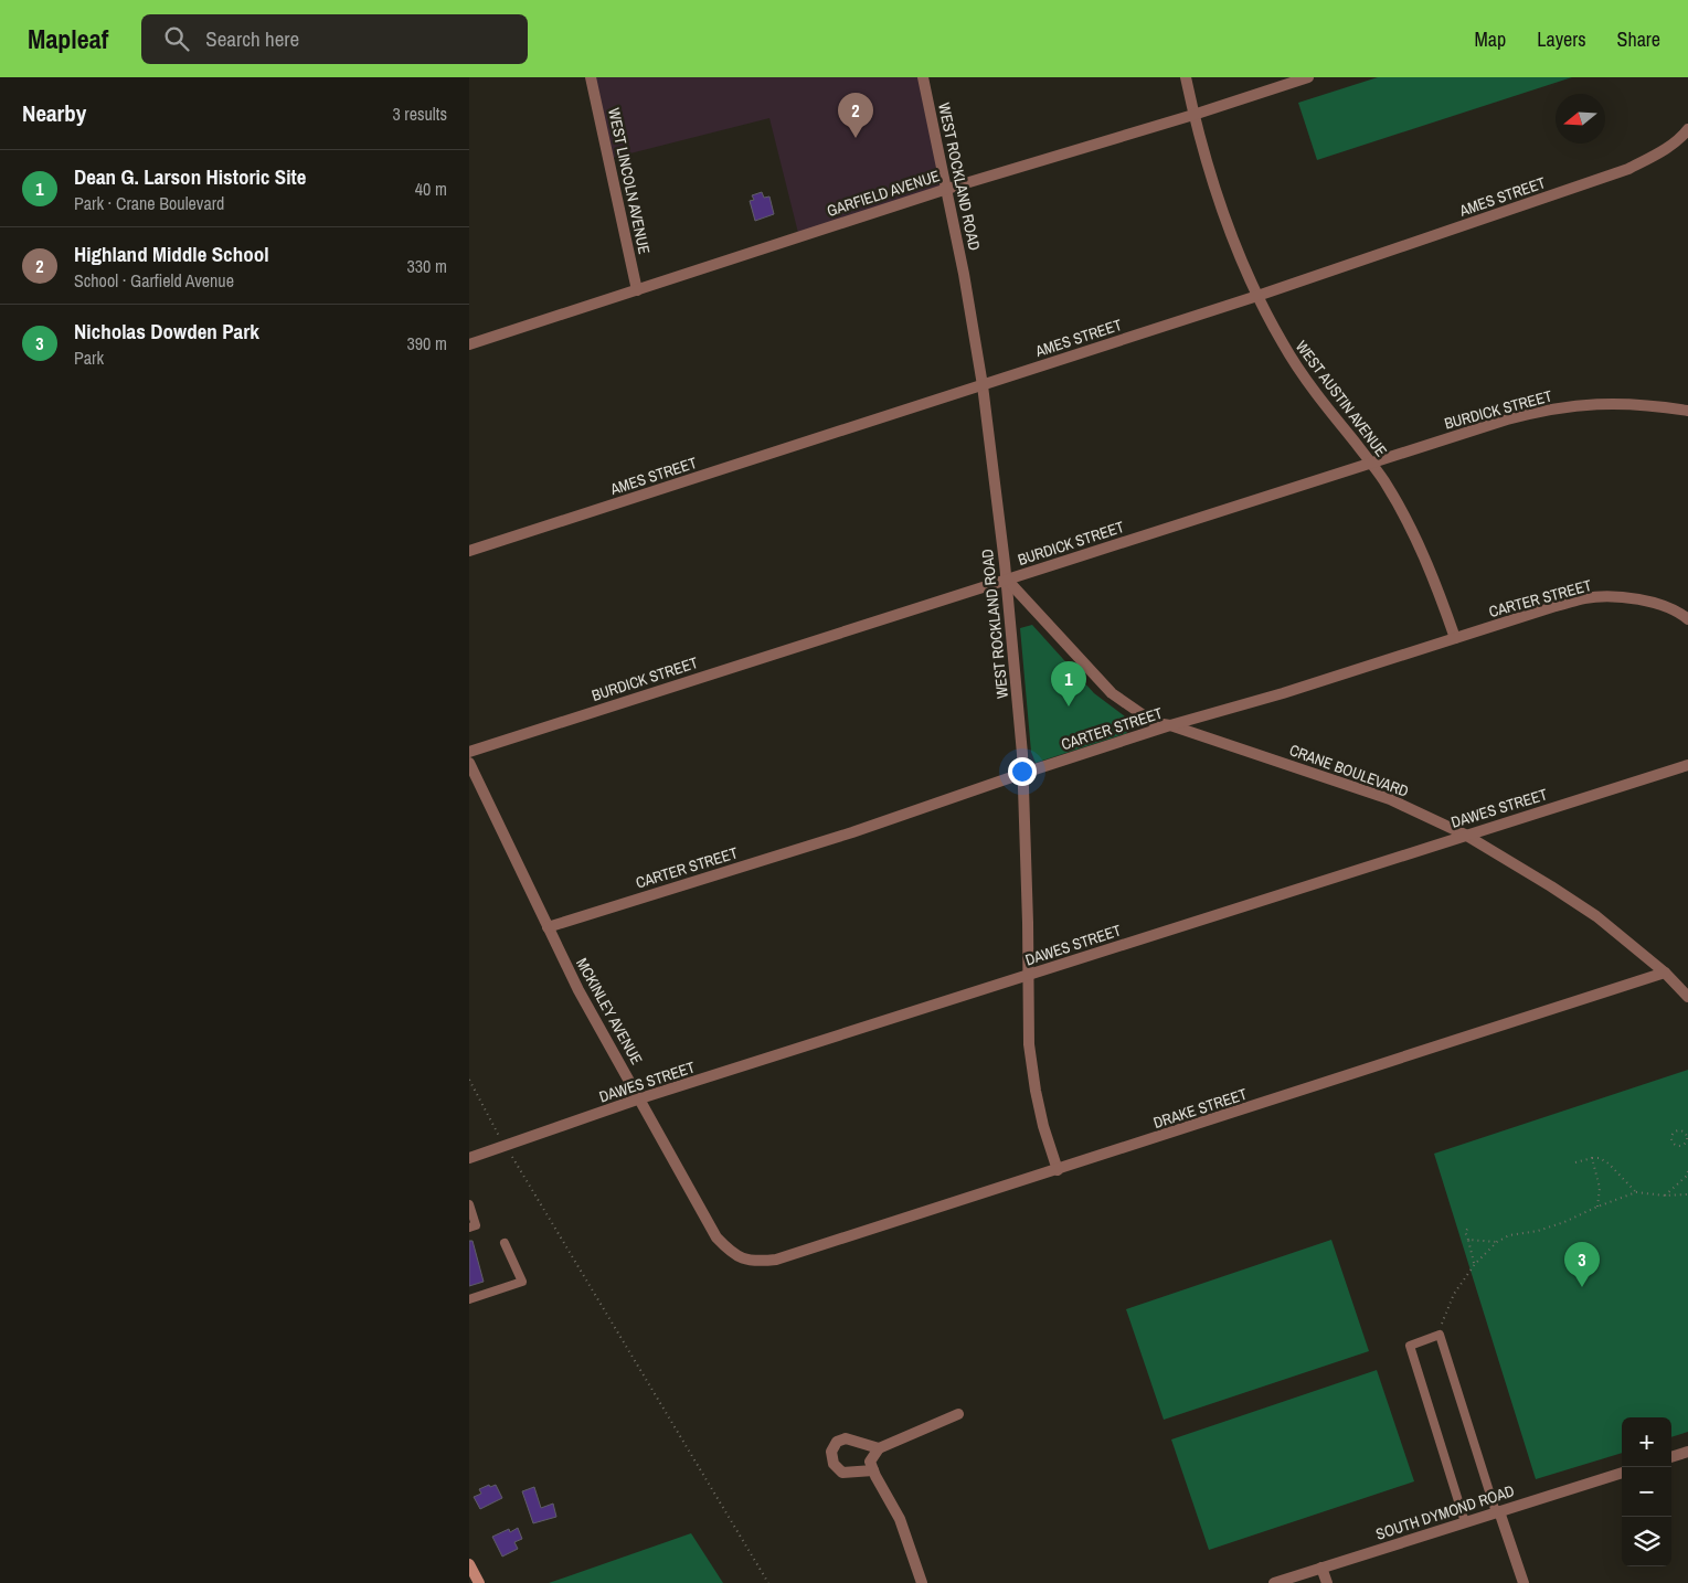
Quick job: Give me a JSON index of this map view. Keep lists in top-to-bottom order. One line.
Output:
{"streets":{"street":["WEST ROCKLAND ROAD","WEST LINCOLN AVENUE","GARFIELD AVENUE","AMES STREET","WEST AUSTIN AVENUE","BURDICK STREET","CARTER STREET","CRANE BOULEVARD","DAWES STREET","MCKINLEY AVENUE","DRAKE STREET","SOUTH DYMOND ROAD"]},"crossings":[["WEST ROCKLAND ROAD","GARFIELD AVENUE"],["WEST ROCKLAND ROAD","AMES STREET"],["WEST ROCKLAND ROAD","BURDICK STREET"],["WEST ROCKLAND ROAD","CARTER STREET"],["WEST ROCKLAND ROAD","CRANE BOULEVARD"],["WEST ROCKLAND ROAD","DAWES STREET"],["WEST ROCKLAND ROAD","DRAKE STREET"],["WEST LINCOLN AVENUE","GARFIELD AVENUE"],["GARFIELD AVENUE","WEST AUSTIN AVENUE"],["AMES STREET","WEST AUSTIN AVENUE"],["WEST AUSTIN AVENUE","BURDICK STREET"],["WEST AUSTIN AVENUE","CARTER STREET"],["BURDICK STREET","CRANE BOULEVARD"],["CARTER STREET","CRANE BOULEVARD"],["CARTER STREET","MCKINLEY AVENUE"],["CRANE BOULEVARD","DAWES STREET"],["CRANE BOULEVARD","DRAKE STREET"],["DAWES STREET","MCKINLEY AVENUE"],["MCKINLEY AVENUE","DRAKE STREET"]],"north":"left","page":{"header":"Mapleaf","search":"Search here","nav":["Map","Layers","Share"],"heading":["Nearby","3 results"],"pins":["2","1","3"],"list":[{"mark":"1","name":"Dean G. Larson Historic Site","note":"Park · Crane Boulevard","value":"40 m"},{"mark":"2","name":"Highland Middle School","note":"School · Garfield Avenue","value":"330 m"},{"mark":"3","name":"Nicholas Dowden Park","note":"Park","value":"390 m"}],"map_buttons":["+","−"]}}
